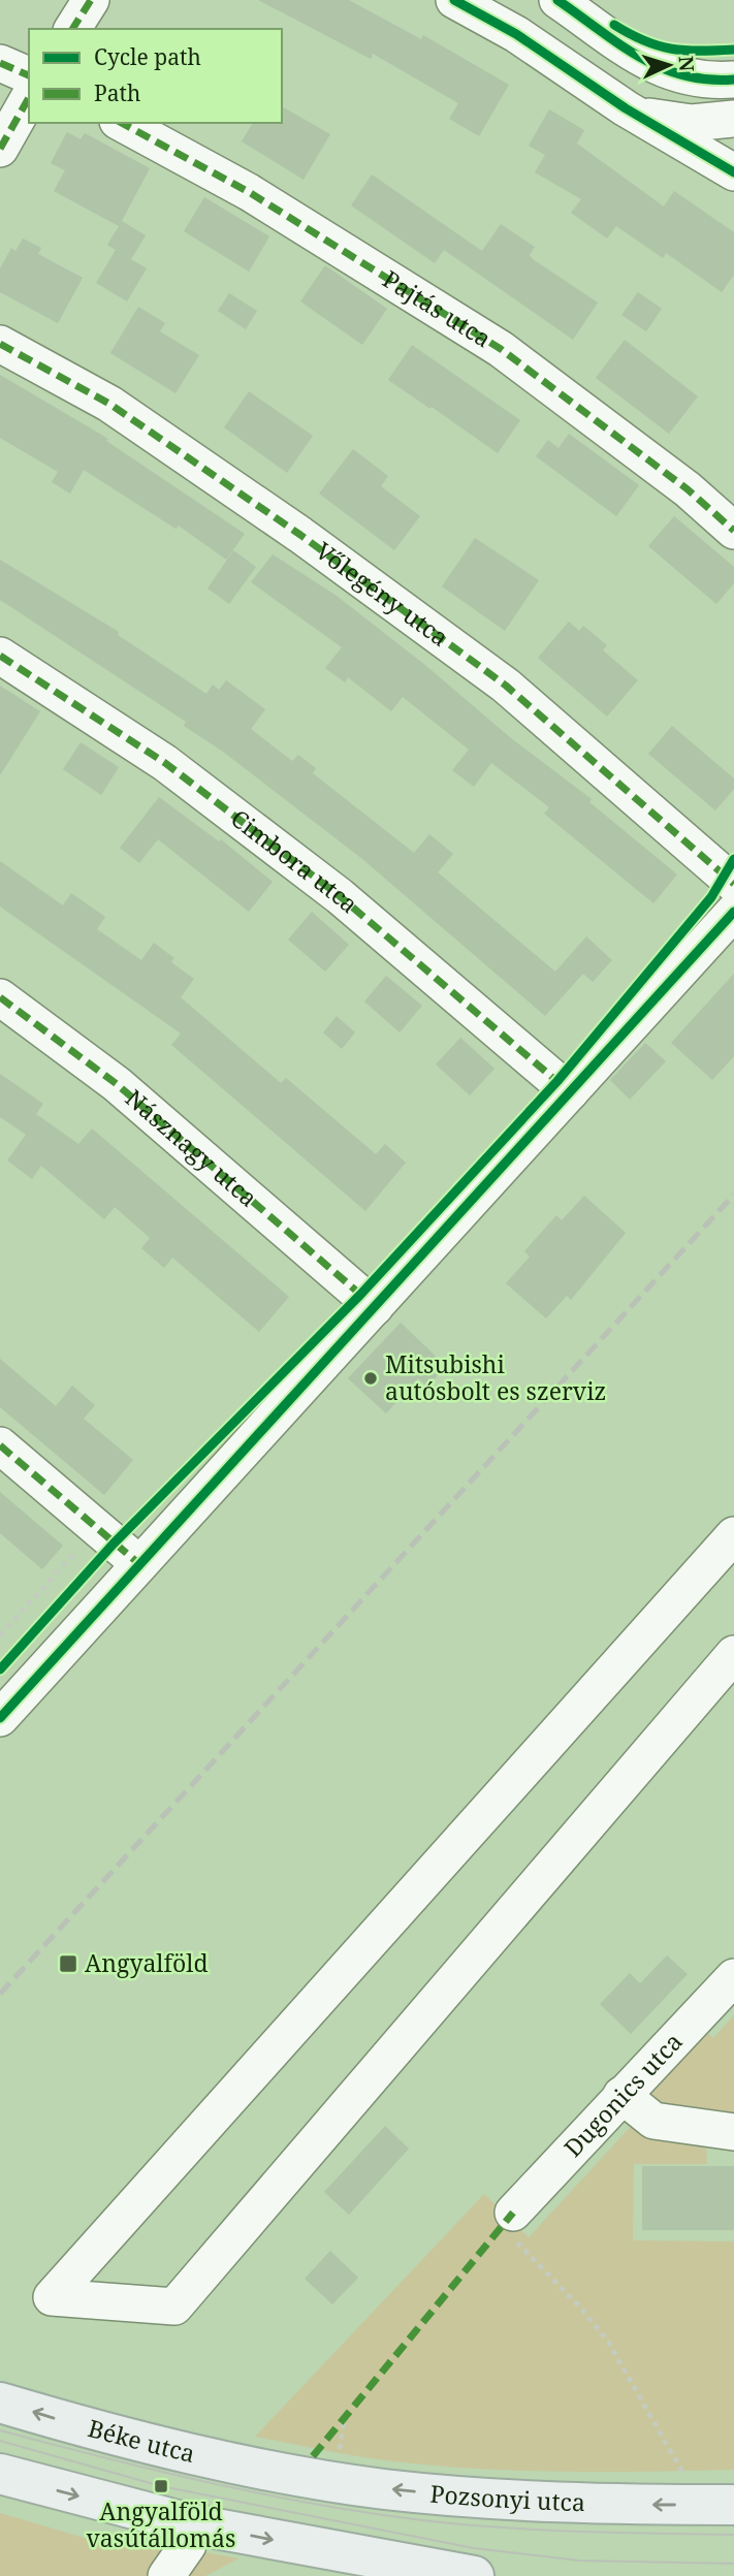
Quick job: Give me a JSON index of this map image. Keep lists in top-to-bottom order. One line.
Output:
{"streets":{"main road":["Béke utca","Pozsonyi utca"],"street":["Pajtás utca","Vőlegény utca","Cimbora utca","Násznagy utca","Dugonics utca"]},"crossings":[["Béke utca","Pozsonyi utca"]],"places":{"other":["Mitsubishi autósbolt es szerviz"],"transit":["Angyalföld","Angyalföld vasútállomás"]},"legend":["Cycle path","Path"],"north":"right"}
